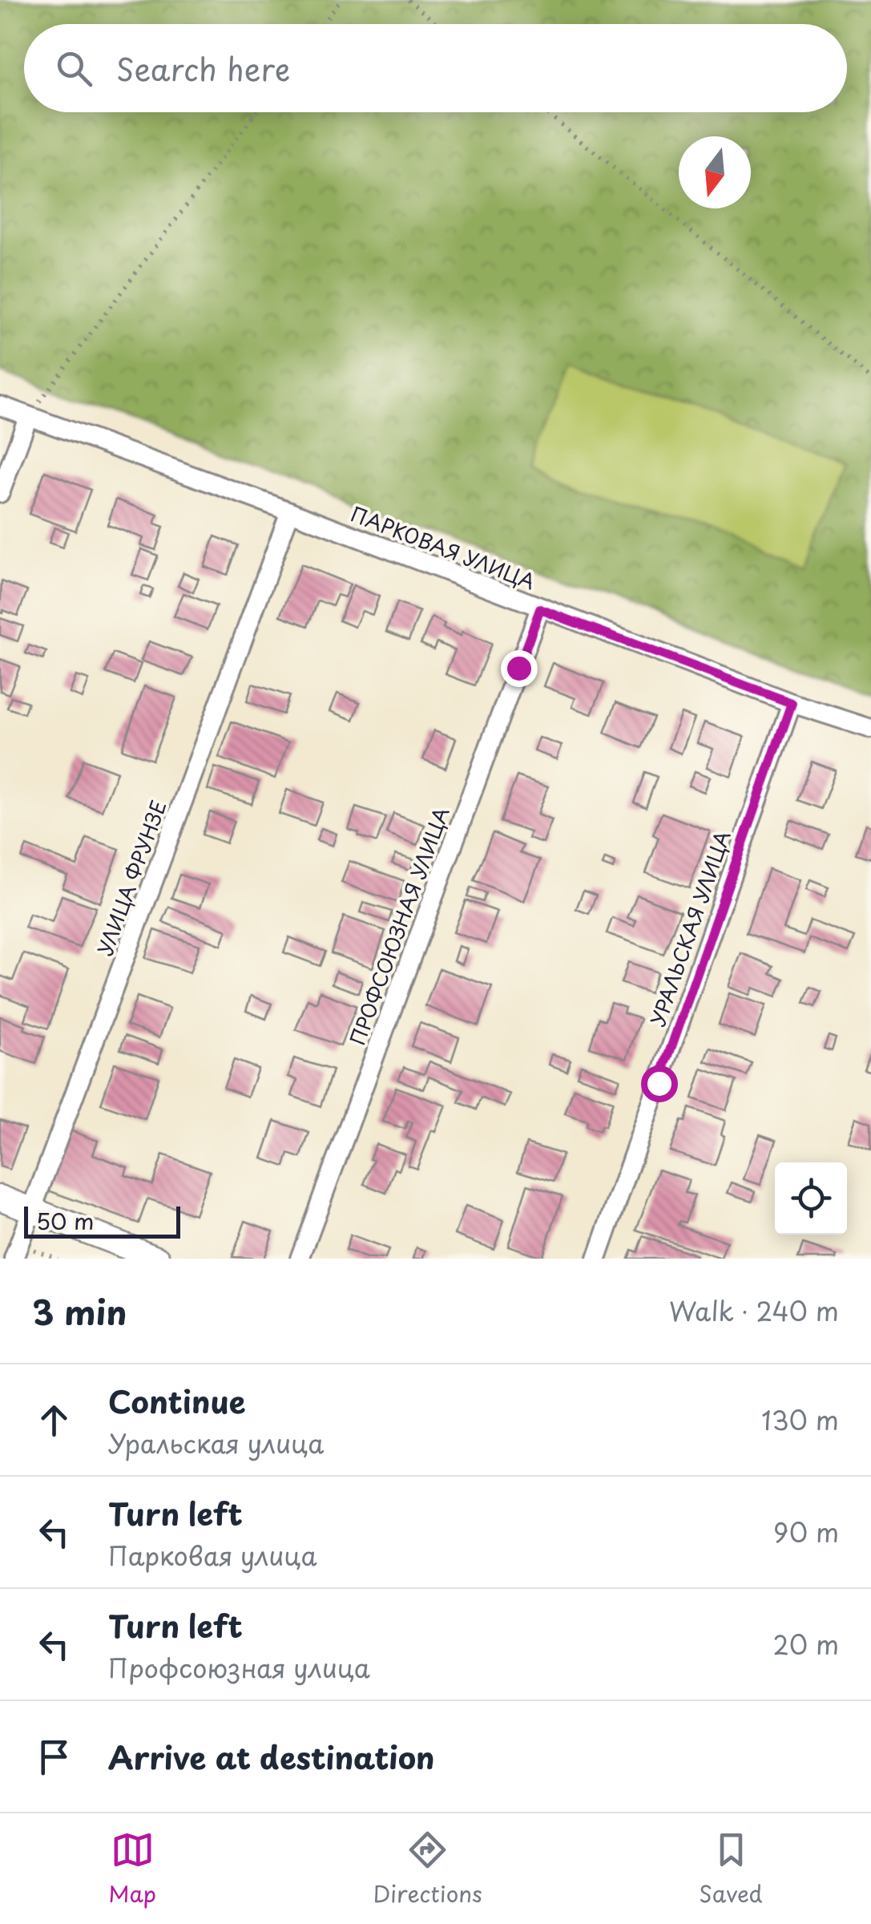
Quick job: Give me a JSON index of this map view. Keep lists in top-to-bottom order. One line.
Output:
{"streets":{"street":["ПАРКОВАЯ УЛИЦА","УЛИЦА ФРУНЗЕ","ПРОФСОЮЗНАЯ УЛИЦА","УРАЛЬСКАЯ УЛИЦА"]},"crossings":[["ПАРКОВАЯ УЛИЦА","УЛИЦА ФРУНЗЕ"],["ПАРКОВАЯ УЛИЦА","ПРОФСОЮЗНАЯ УЛИЦА"],["ПАРКОВАЯ УЛИЦА","УРАЛЬСКАЯ УЛИЦА"]],"scale_bar":"50 m","north":"bottom","page":{"search":"Search here","scale":"50 m","heading":["3 min","Walk · 240 m"],"list":[["Continue","Уральская улица","130 m"],["Turn left","Парковая улица","90 m"],["Turn left","Профсоюзная улица","20 m"],"Arrive at destination"],"nav":["Map","Directions","Saved"]}}
